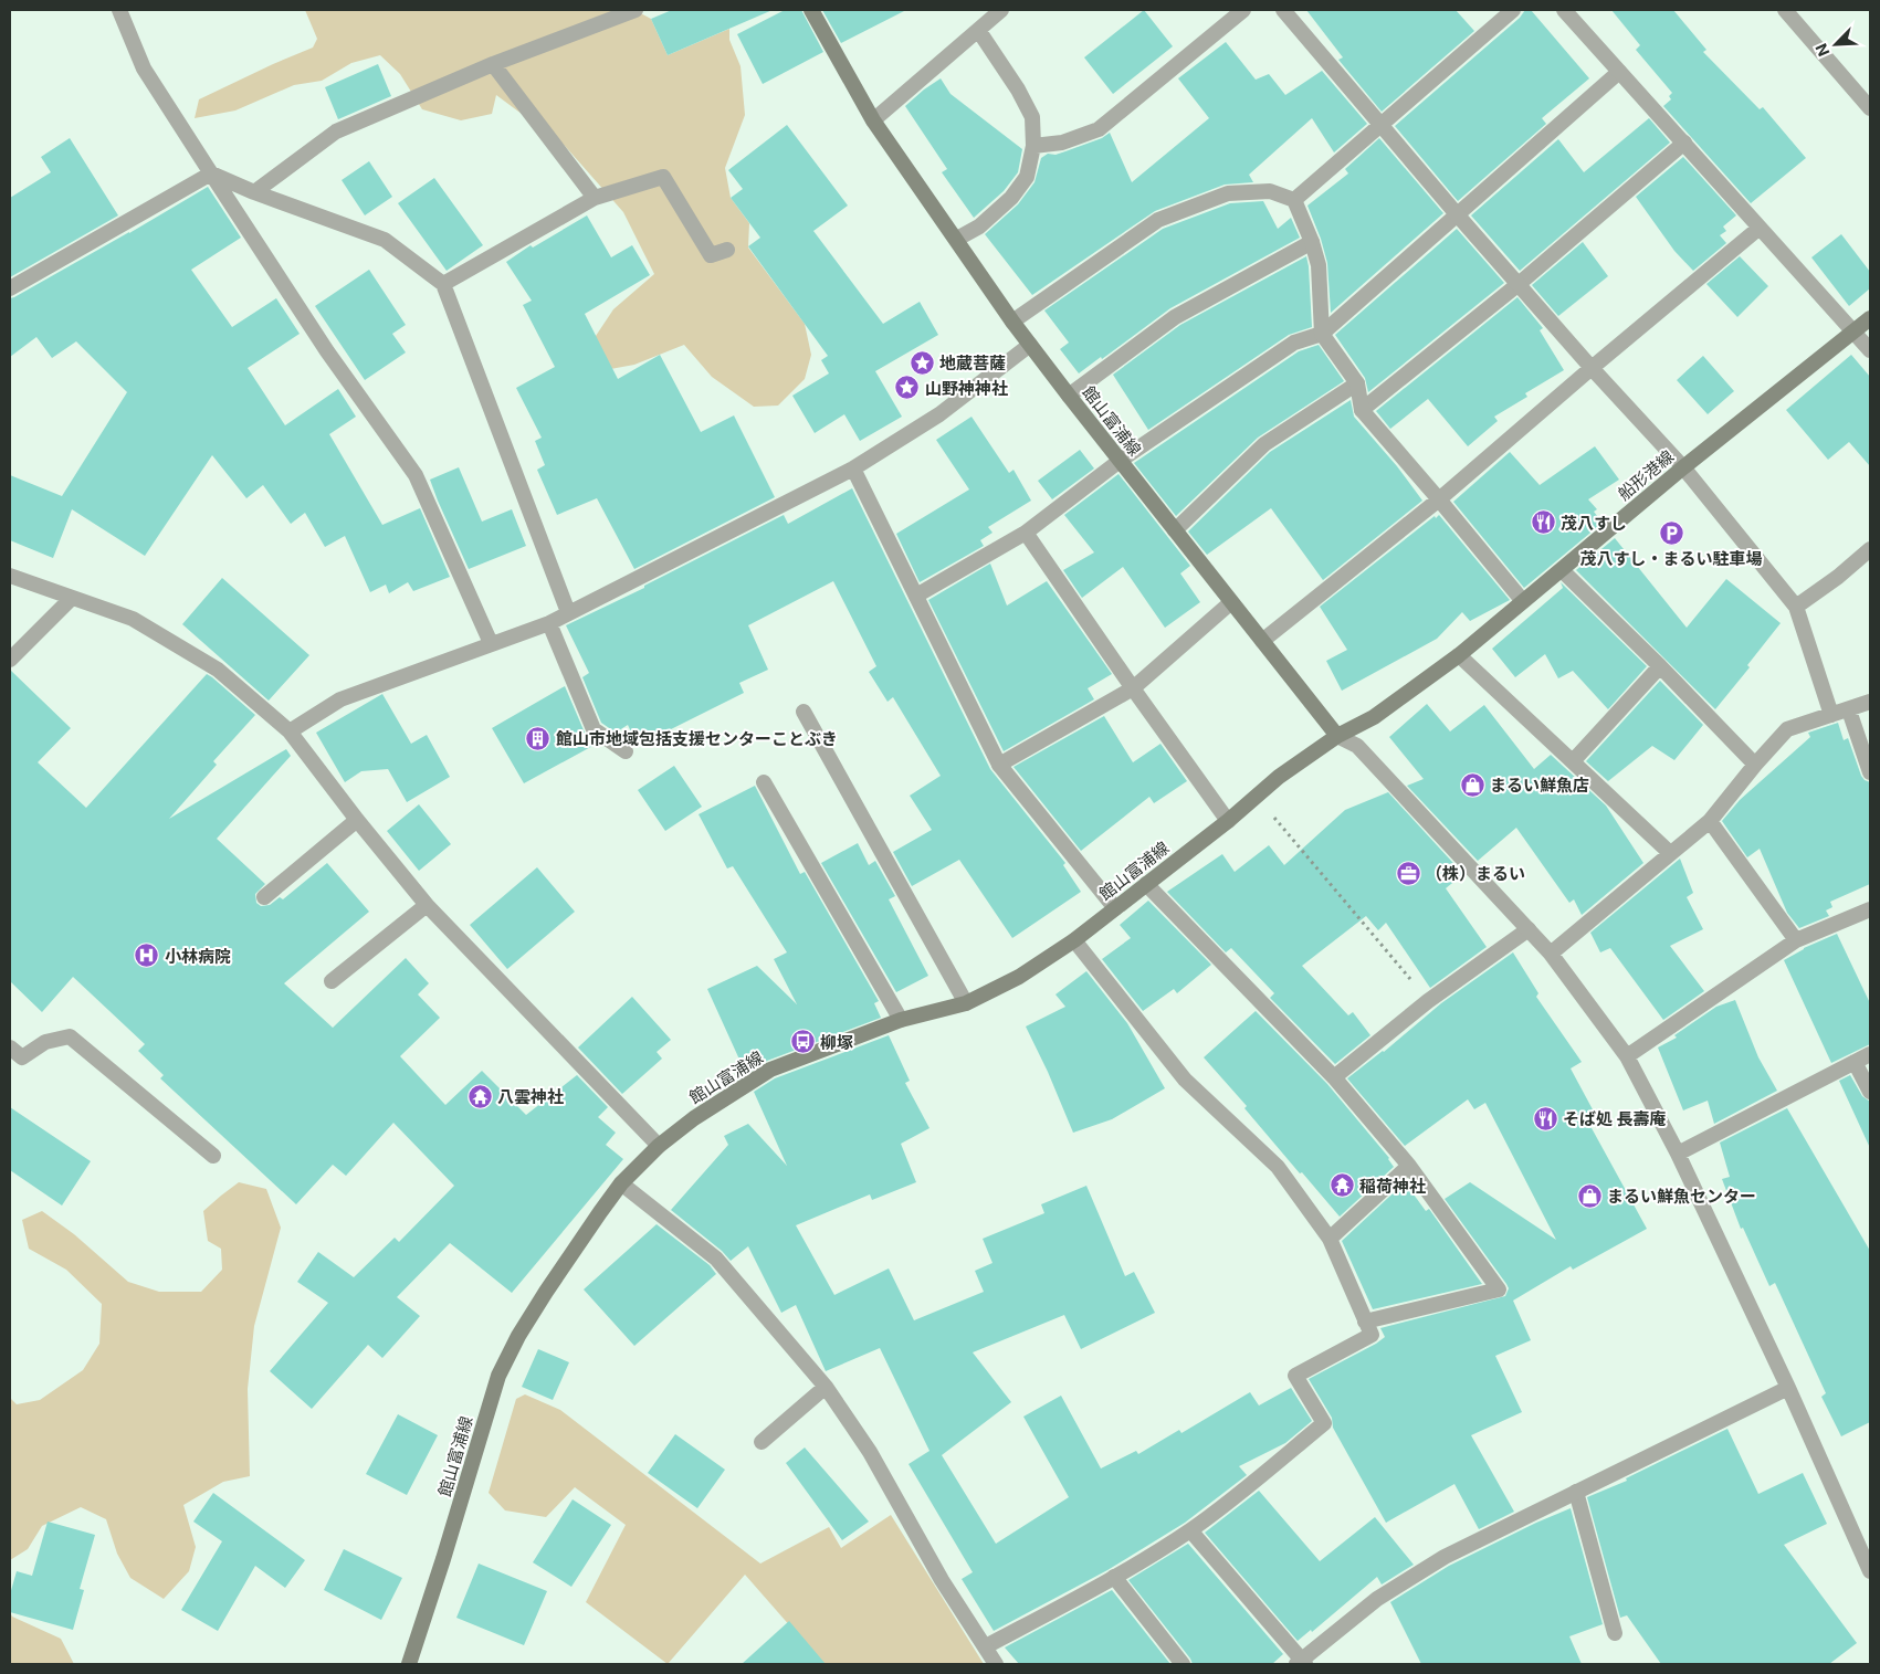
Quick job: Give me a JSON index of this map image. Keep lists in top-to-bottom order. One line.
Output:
{"streets":{"main road":["館山富浦線","船形港線"]},"crossings":[["館山富浦線","船形港線"]],"places":{"place":["地蔵菩薩","山野神神社"],"restaurant":["茂八すし","そば処 長壽庵"],"parking":["茂八すし・まるい駐車場"],"building":["館山市地域包括支援センターことぶき"],"shop":["まるい鮮魚店","まるい鮮魚センター"],"office":["（株）まるい"],"hospital":["小林病院"],"bus stop":["柳塚"],"temple":["八雲神社","稲荷神社"]},"north":"bottom left"}
